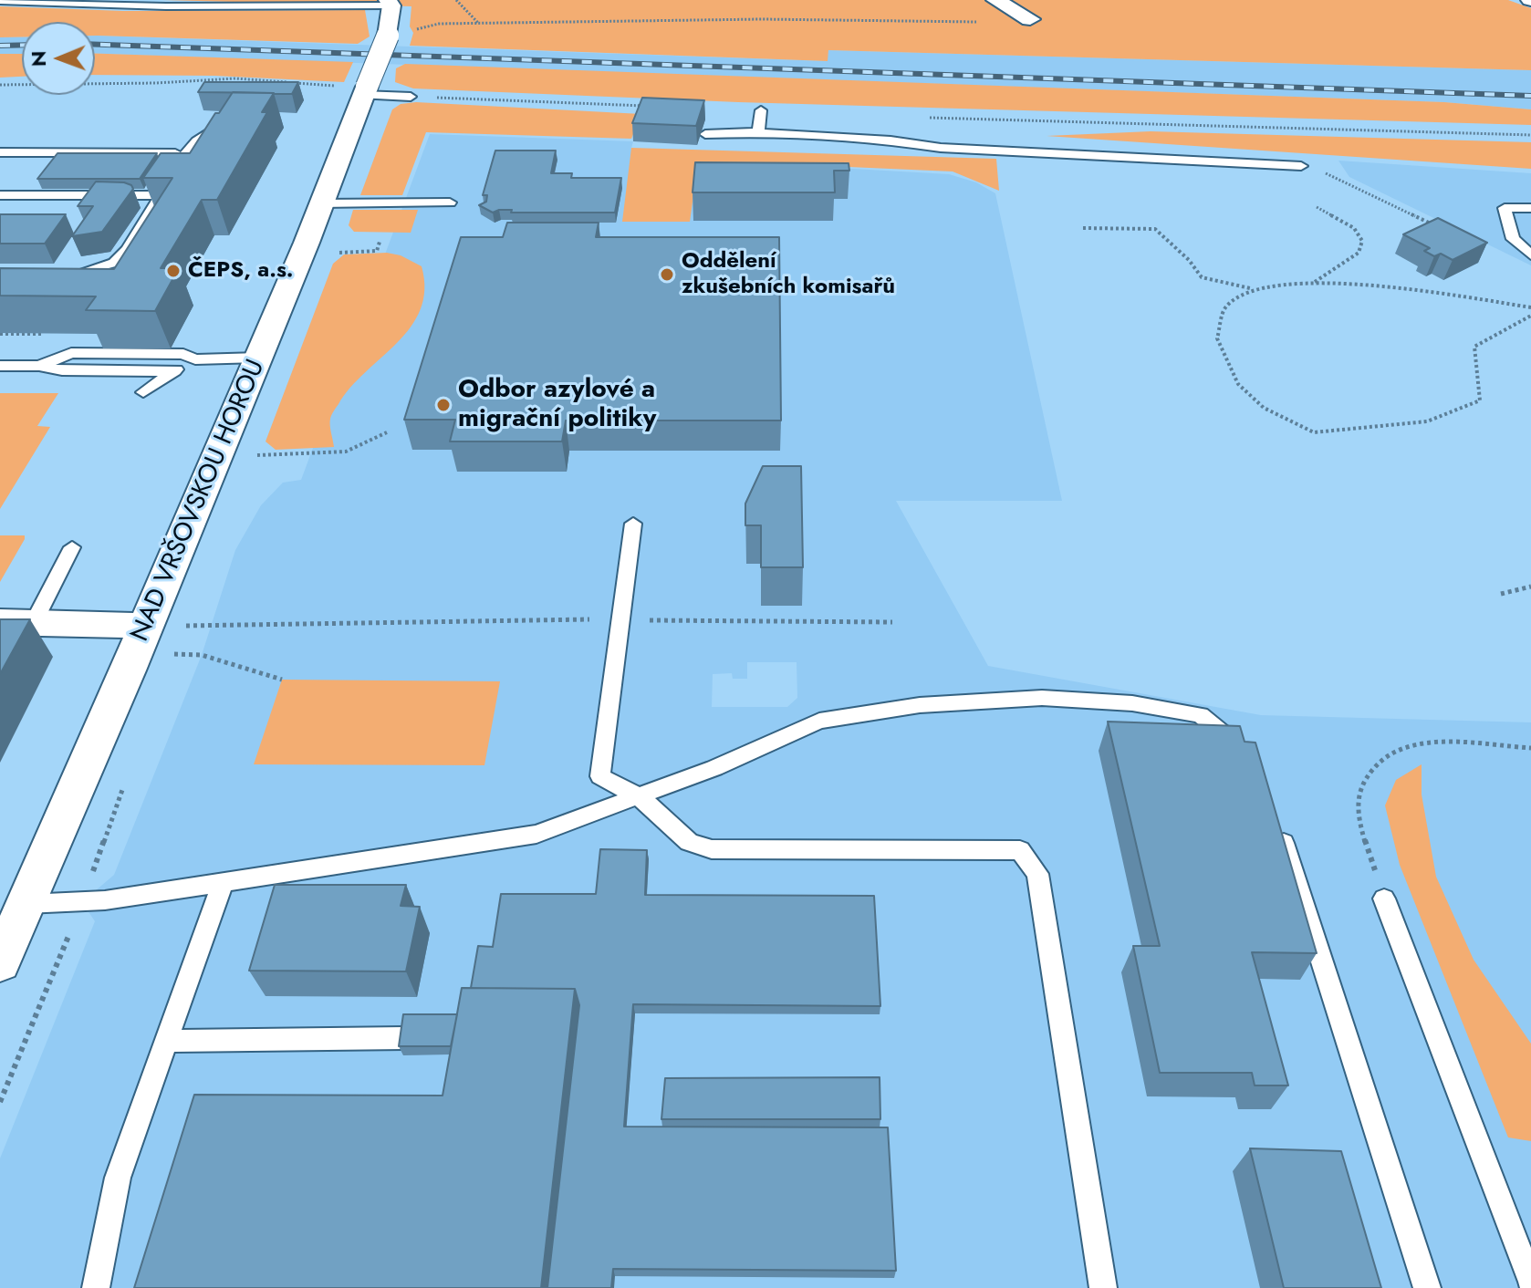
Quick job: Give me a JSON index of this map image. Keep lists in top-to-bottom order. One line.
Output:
{"streets":{"street":["NAD VRŠOVSKOU HOROU"]},"places":["ČEPS, a.s.","Oddělení zkušebních komisařů","Odbor azylové a migrační politiky"],"north":"left"}
